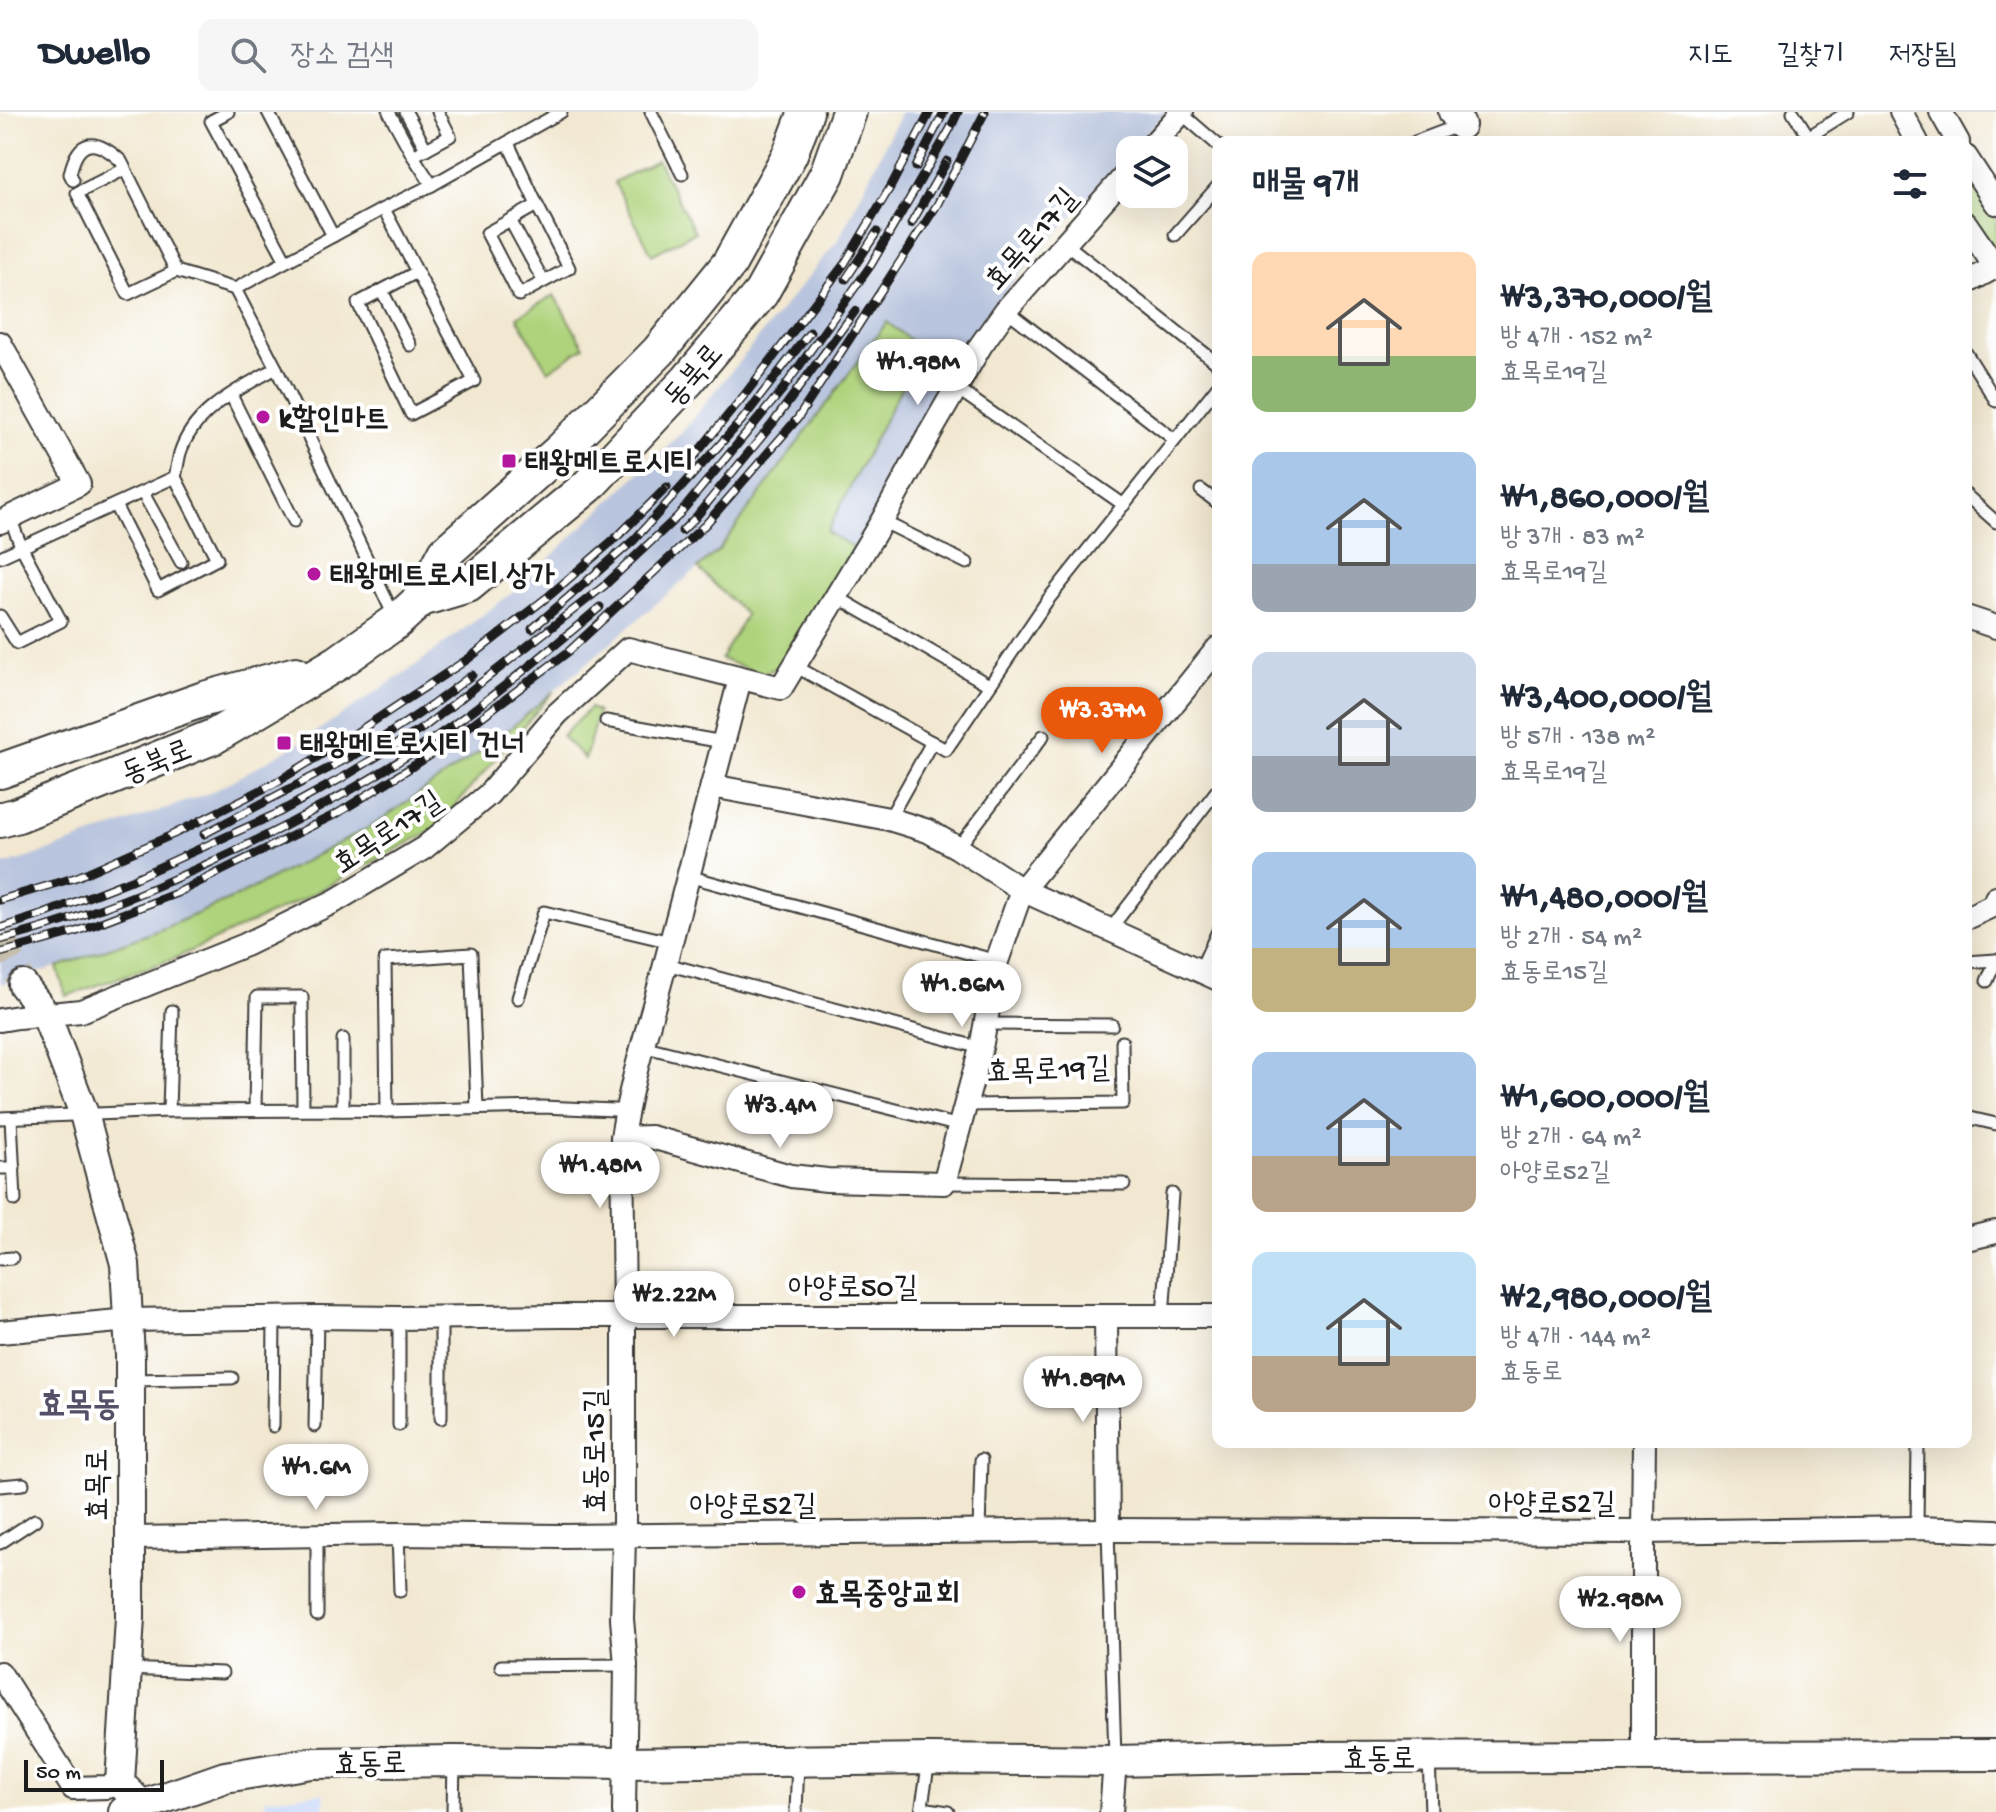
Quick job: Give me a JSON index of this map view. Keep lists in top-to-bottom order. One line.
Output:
{"streets":{"main road":["동북로","효동로"],"street":["효목로17길","효목로19길","아양로50길","효동로15길","효목로","아양로52길"]},"crossings":[["효목로17길","효동로15길"],["효목로17길","효목로"],["아양로50길","효동로15길"],["아양로50길","효목로"],["효동로15길","아양로52길"],["효동로15길","효동로"],["효목로","아양로52길"],["효목로","효동로"]],"districts":["효목동"],"places":{"other":["k할인마트","태왕메트로시티 상가","효목중앙교회"],"transit":["태왕메트로시티","태왕메트로시티 건너"]},"scale_bar":"50 m","page":{"header":"Dwello","search":"장소 검색","nav":["지도","길찾기","저장됨"],"heading":"매물 9개","list":[{"name":"₩3,370,000/월","note":"방 4개 · 152 m² · 효목로19길"},{"name":"₩1,860,000/월","note":"방 3개 · 83 m² · 효목로19길"},{"name":"₩3,400,000/월","note":"방 5개 · 138 m² · 효목로19길"},{"name":"₩1,480,000/월","note":"방 2개 · 54 m² · 효동로15길"},{"name":"₩1,600,000/월","note":"방 2개 · 64 m² · 아양로52길"},{"name":"₩2,980,000/월","note":"방 4개 · 144 m² · 효동로"}],"price":["₩1.98M","₩3.37M","₩1.86M","₩3.4M","₩1.48M","₩2.22M","₩1.89M","₩1.6M","₩2.98M"],"scale":"50 m"}}
